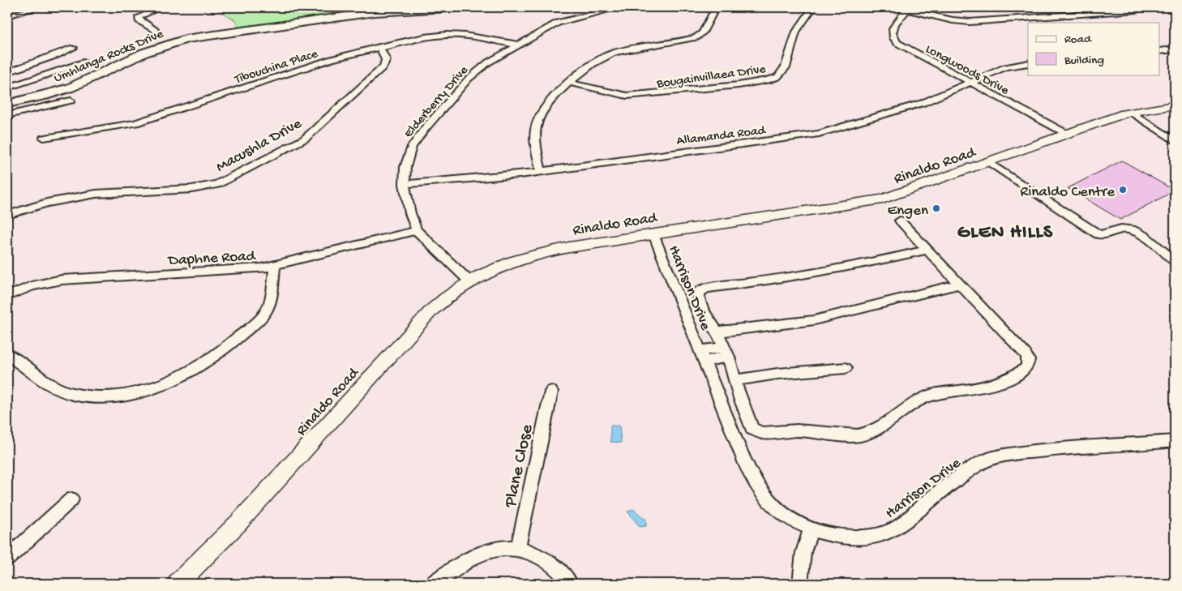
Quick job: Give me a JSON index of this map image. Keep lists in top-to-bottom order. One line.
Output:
{"streets":{"main road":["Umhlanga Rocks Drive"],"street":["Tibouchina Place","Longwoods Drive","Bougainvillaea Drive","Elderberry Drive","Allamanda Road","Macushla Drive","Rinaldo Road","Daphne Road","Harrison Drive","Plane Close"]},"crossings":[["Tibouchina Place","Elderberry Drive"],["Tibouchina Place","Macushla Drive"],["Longwoods Drive","Allamanda Road"],["Longwoods Drive","Rinaldo Road"],["Elderberry Drive","Allamanda Road"],["Elderberry Drive","Rinaldo Road"],["Elderberry Drive","Daphne Road"],["Rinaldo Road","Harrison Drive"]],"districts":["GLEN HILLS"],"places":["Rinaldo Centre","Engen"],"legend":["Road","Building"]}
